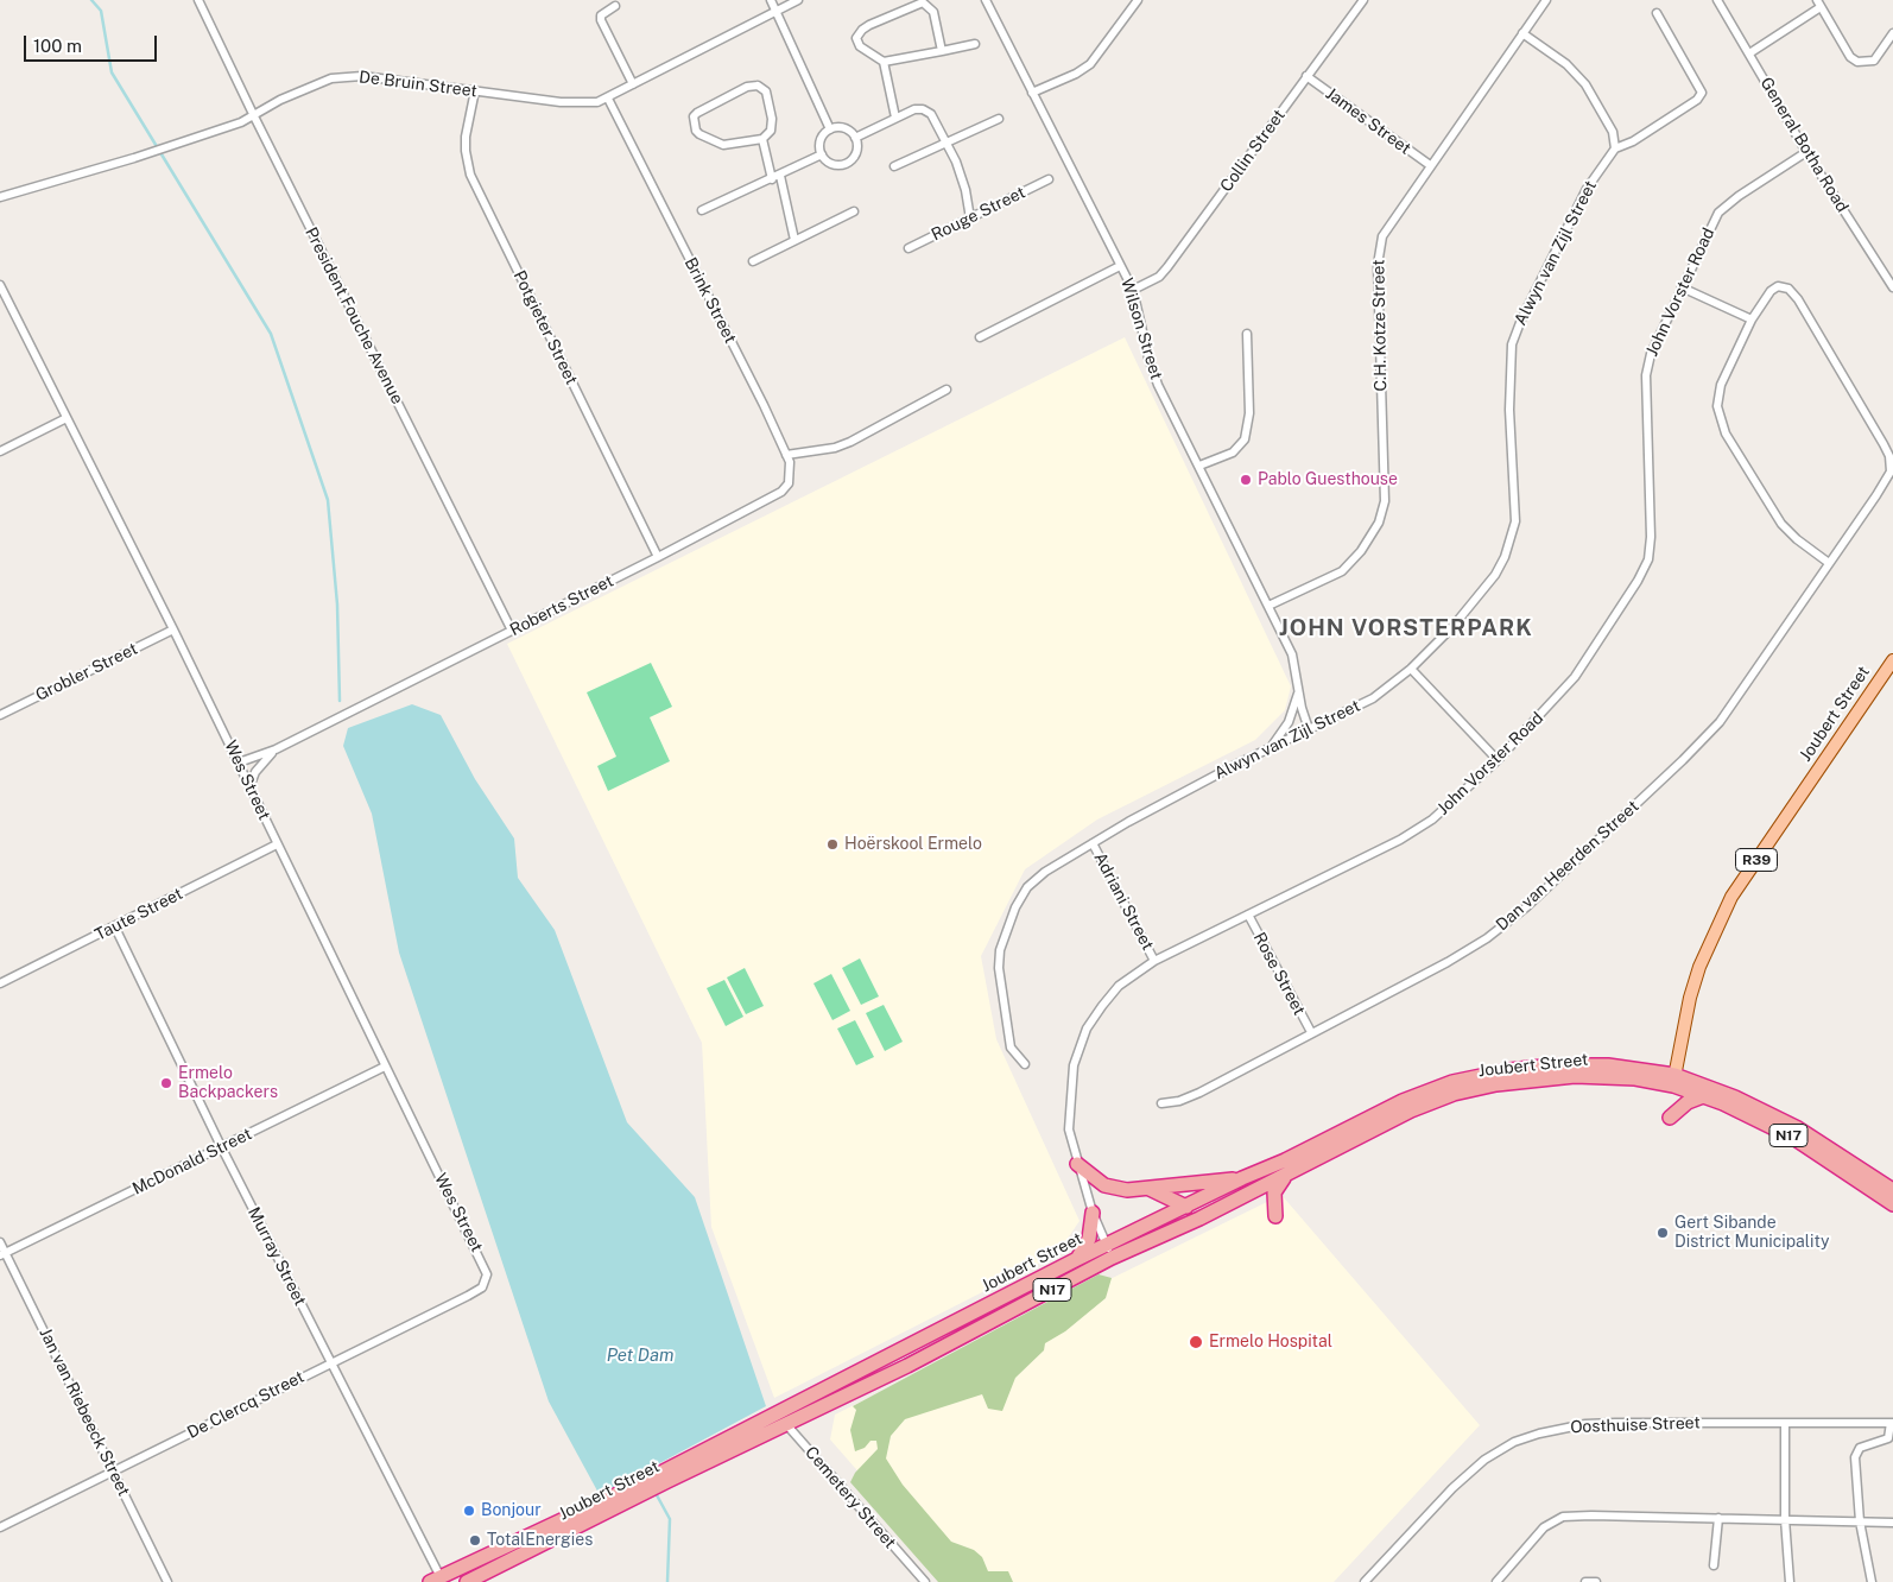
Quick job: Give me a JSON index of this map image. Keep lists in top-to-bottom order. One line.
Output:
{"streets":{"highway":["Joubert Street","N17"],"main road":["R39"],"street":["De Bruin Street","James Street","General Botha Road","Collin Street","Rouge Street","Alwyn van Zijl Street","John Vorster Road","Brink Street","President Fouche Avenue","C.H. Kotze Street","Potgieter Street","Wilson Street","Roberts Street","Grobler Street","Wes Street","Dan van Heerden Street","Adriani Street","Taute Street","Rose Street","McDonald Street","Murray Street","De Clercq Street","Jan van Riebeeck Street","Oosthuise Street","Cemetery Street"]},"crossings":[["De Bruin Street","Brink Street"],["De Bruin Street","President Fouche Avenue"],["De Bruin Street","Potgieter Street"],["James Street","Collin Street"],["James Street","C.H. Kotze Street"],["General Botha Road","John Vorster Road"],["Collin Street","Wilson Street"],["Alwyn van Zijl Street","Wilson Street"],["Alwyn van Zijl Street","Adriani Street"],["John Vorster Road","Joubert Street"],["John Vorster Road","Adriani Street"],["John Vorster Road","Rose Street"],["Brink Street","Roberts Street"],["President Fouche Avenue","Roberts Street"],["C.H. Kotze Street","Wilson Street"],["Potgieter Street","Roberts Street"],["Grobler Street","Wes Street"],["Joubert Street","N17"],["Joubert Street","Murray Street"],["Joubert Street","Cemetery Street"],["Wes Street","Taute Street"],["Wes Street","McDonald Street"],["Wes Street","De Clercq Street"],["Dan van Heerden Street","Rose Street"],["Taute Street","Murray Street"],["McDonald Street","Murray Street"],["McDonald Street","Jan van Riebeeck Street"],["Murray Street","De Clercq Street"],["De Clercq Street","Jan van Riebeeck Street"]],"districts":["JOHN VORSTERPARK"],"water":["Pet Dam"],"places":["Pablo Guesthouse","Hoërskool Ermelo","Ermelo Backpackers","Gert Sibande District Municipality","Ermelo Hospital","Bonjour","TotalEnergies"],"scale_bar":"100 m"}
